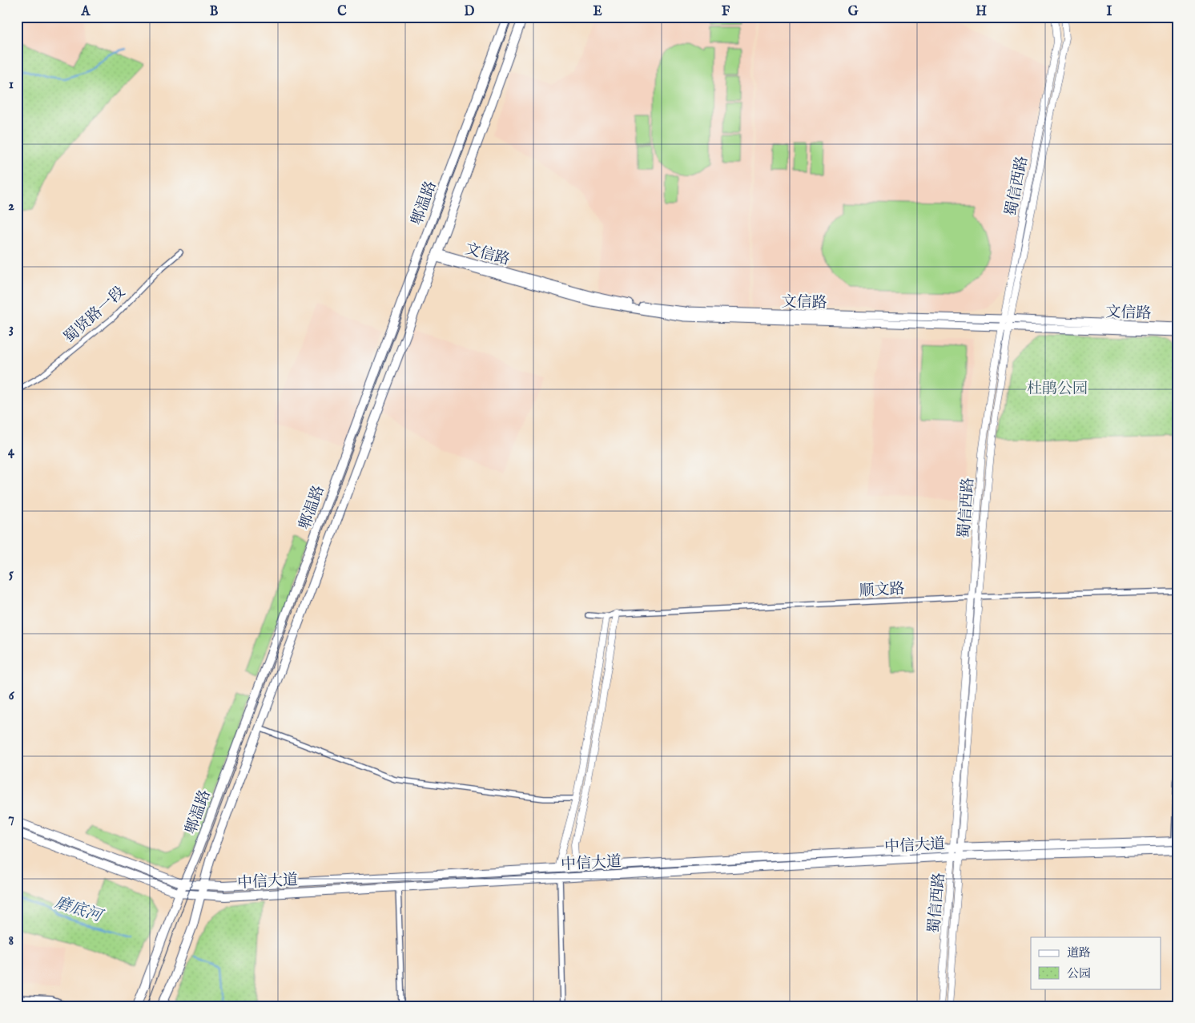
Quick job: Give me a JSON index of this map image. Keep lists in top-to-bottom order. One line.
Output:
{"streets":{"main road":["郫温路","文信路","中信大道"],"street":["蜀信西路","蜀贤路一段","顺文路"]},"crossings":[["蜀信西路","文信路"],["蜀信西路","顺文路"],["蜀信西路","中信大道"],["郫温路","中信大道"]],"water":["磨底河"],"parks":["杜鹃公园"],"legend":["道路","公园"],"grid":{"columns":["A","B","C","D","E","F","G","H","I"],"rows":["1","2","3","4","5","6","7","8"]}}
